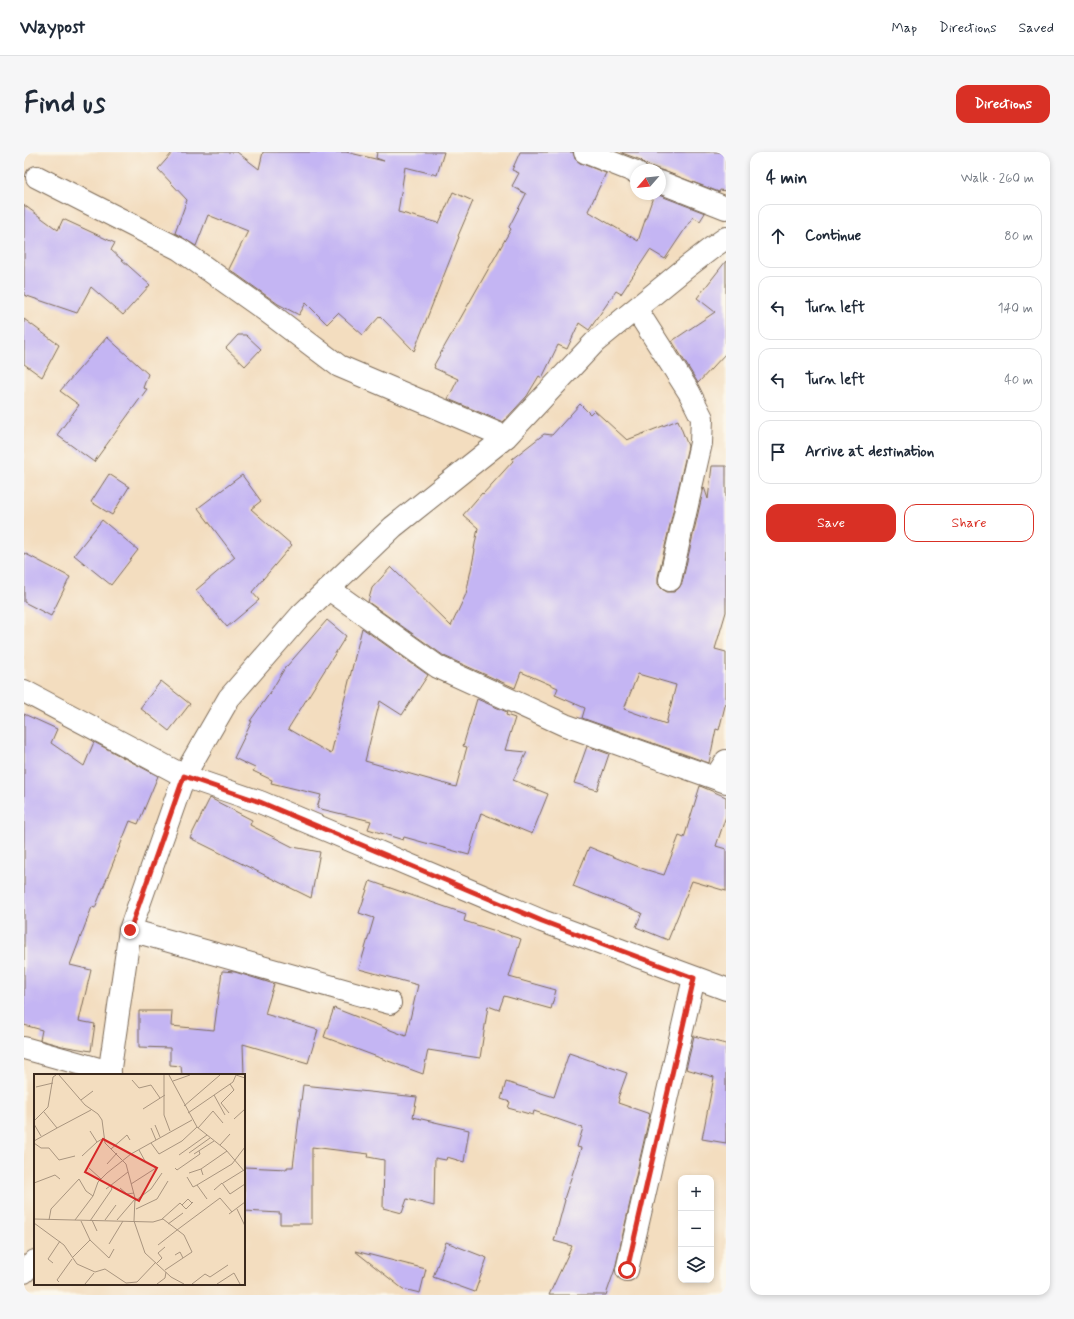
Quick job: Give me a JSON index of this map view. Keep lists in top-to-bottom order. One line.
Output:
{"north":"bottom left","page":{"header":"Waypost","nav":["Map","Directions","Saved"],"buttons":["Directions",["Save","Share"]],"title":"Find us","heading":["4 min","Walk · 260 m"],"list":[["Continue","80 m"],["Turn left","140 m"],["Turn left","40 m"],"Arrive at destination"],"map_buttons":["+","−"]}}
